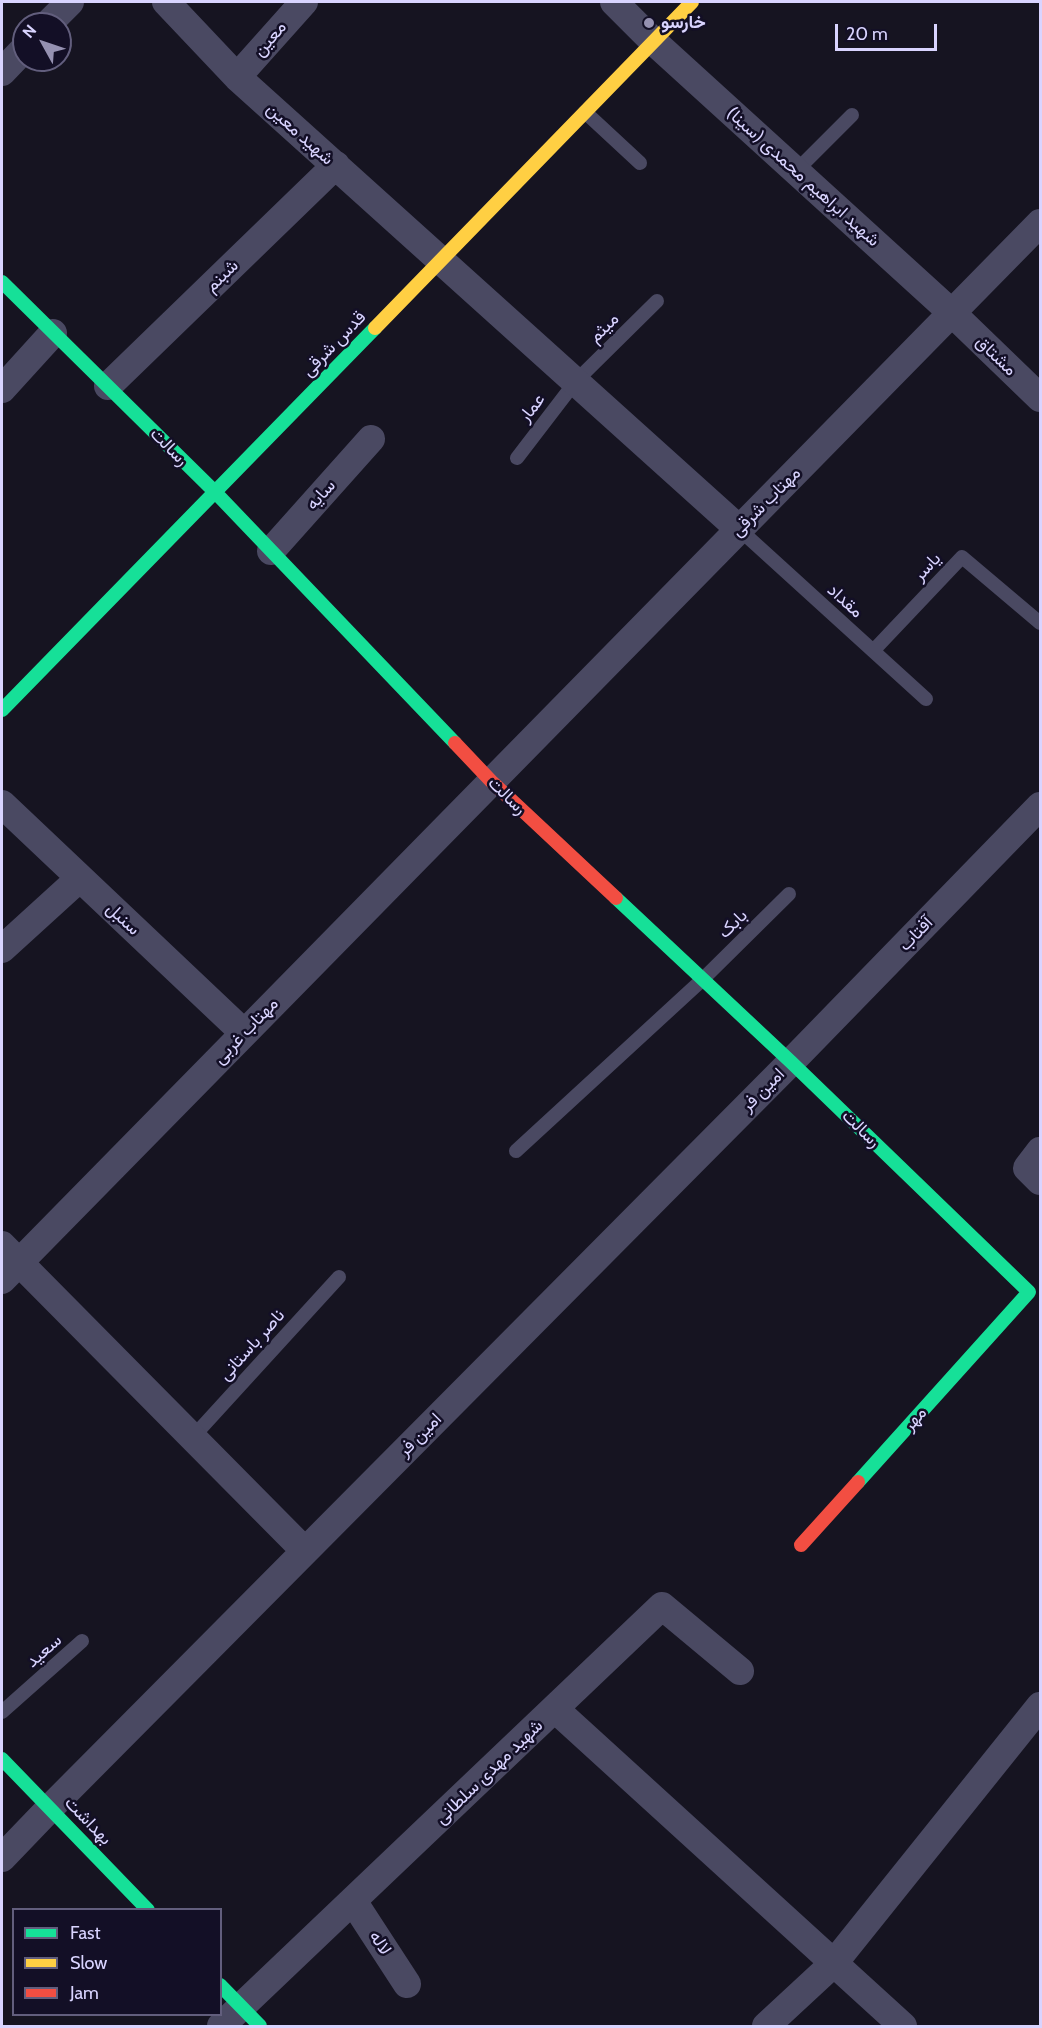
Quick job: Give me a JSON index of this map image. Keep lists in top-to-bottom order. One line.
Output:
{"streets":{"street":["معین","شهید معین","شهید ابراهیم محمدی (سینا)","شبنم","قدس شرقی","مشتاق","رسالت","سایه","مهتاب شرقی","سنبل","آفتاب","مهتاب غربی","امین فر","مهر","شهید مهدی سلطانی","بهداشت","لاله"],"lane":["میثم","عمار","یاسر","مقداد","بابک","ناصر باستانی","سعید"]},"crossings":[["معین","شهید معین"],["شهید معین","شبنم"],["شهید معین","قدس شرقی"],["شهید ابراهیم محمدی (سینا)","قدس شرقی"],["شهید ابراهیم محمدی (سینا)","مشتاق"],["شهید ابراهیم محمدی (سینا)","مهتاب شرقی"],["شبنم","رسالت"],["میثم","عمار"],["قدس شرقی","رسالت"],["مشتاق","مهتاب شرقی"],["رسالت","سایه"],["رسالت","مهتاب شرقی"],["رسالت","بابک"],["رسالت","آفتاب"],["رسالت","مهتاب غربی"],["رسالت","امین فر"],["رسالت","مهر"],["مهتاب شرقی","مقداد"],["مهتاب شرقی","مهتاب غربی"],["یاسر","مقداد"],["سنبل","مهتاب غربی"],["آفتاب","امین فر"],["امین فر","بهداشت"],["شهید مهدی سلطانی","لاله"]],"places":["خارسو"],"legend":["Fast","Slow","Jam"],"scale_bar":"20 m","north":"top left"}
